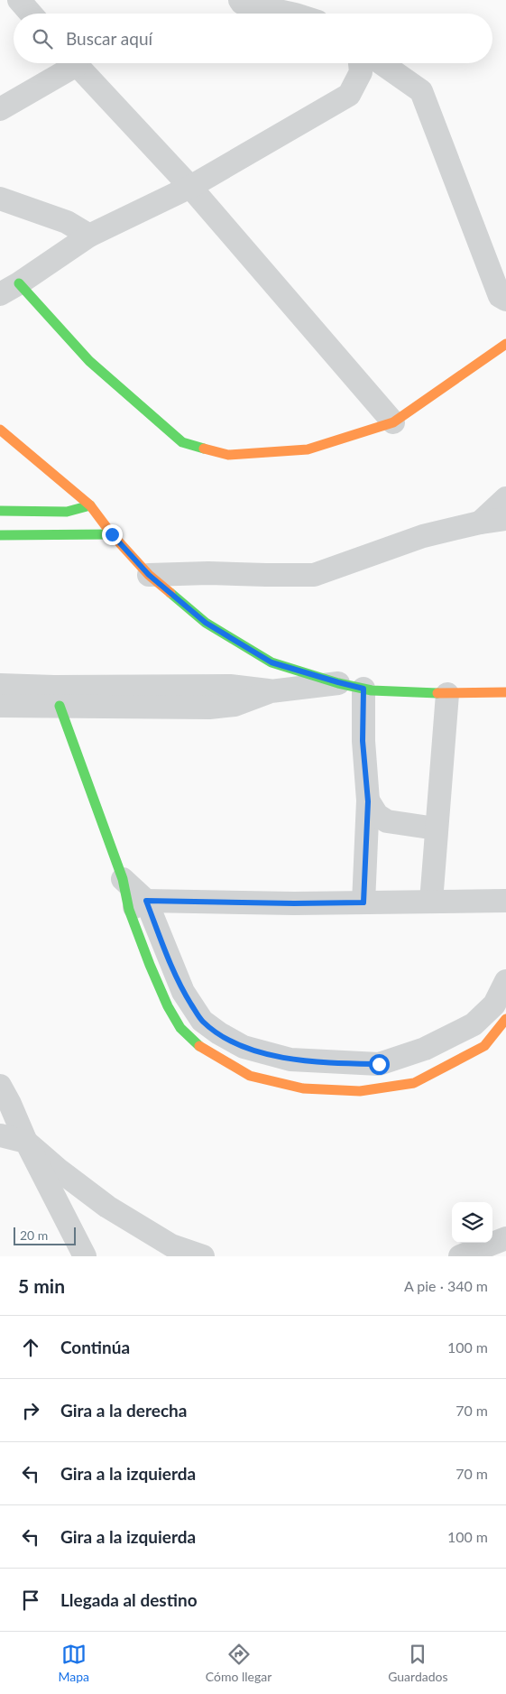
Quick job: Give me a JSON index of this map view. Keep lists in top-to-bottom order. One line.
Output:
{"scale_bar":"20 m","page":{"search":"Buscar aquí","scale":"20 m","heading":["5 min","A pie · 340 m"],"list":[["Continúa","100 m"],["Gira a la derecha","70 m"],["Gira a la izquierda","70 m"],["Gira a la izquierda","100 m"],"Llegada al destino"],"nav":["Mapa","Cómo llegar","Guardados"]}}
